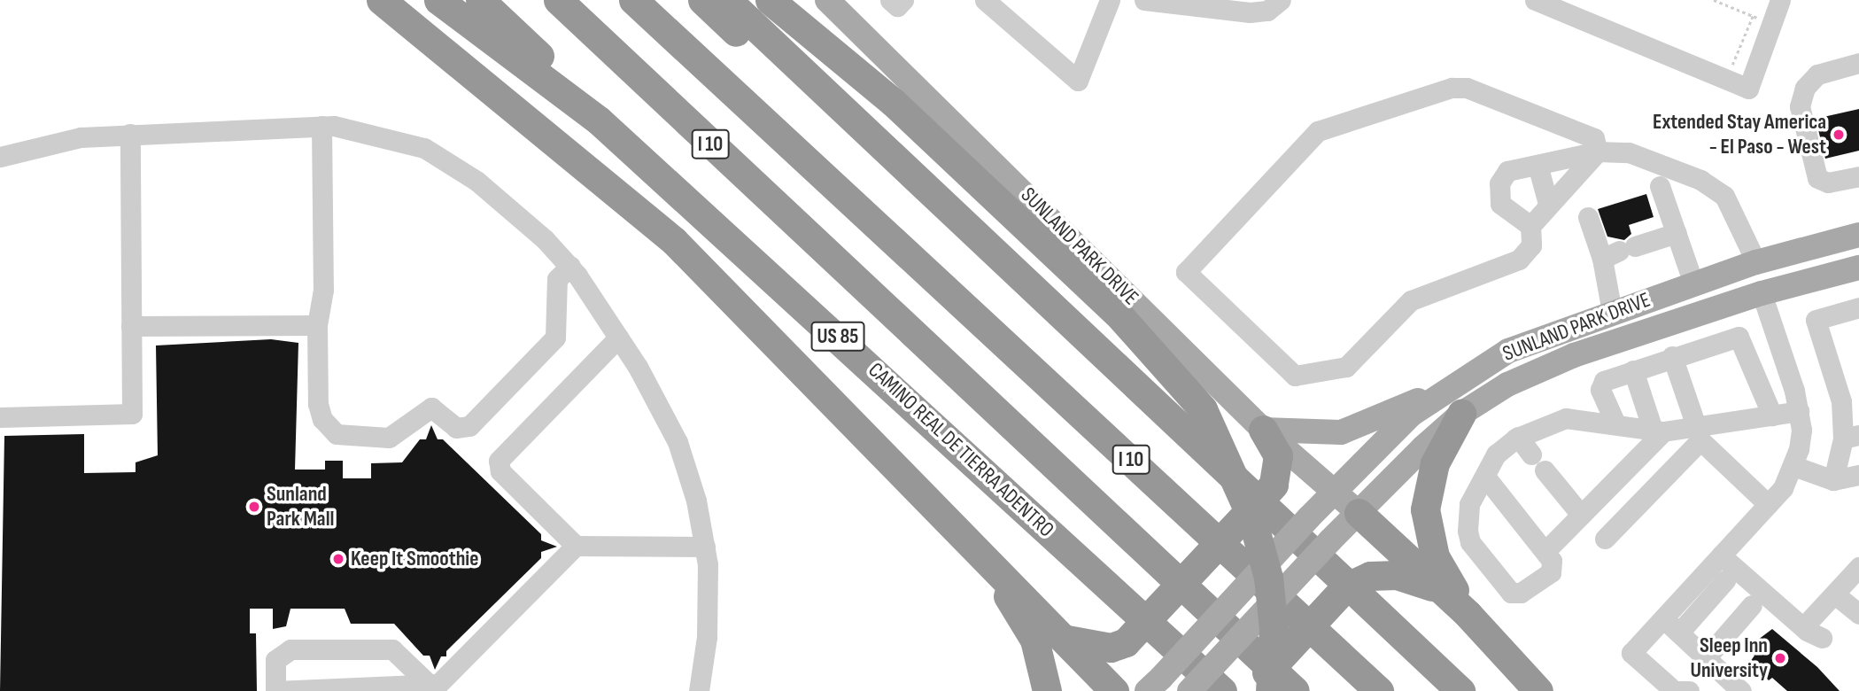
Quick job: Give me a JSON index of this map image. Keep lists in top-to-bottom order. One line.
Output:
{"streets":{"highway":["I 10","US 85","CAMINO REAL DE TIERRA ADENTRO"],"main road":["SUNLAND PARK DRIVE"]},"places":["Extended Stay America - El Paso - West","Sunland Park Mall","Keep It Smoothie","Sleep Inn University"]}
